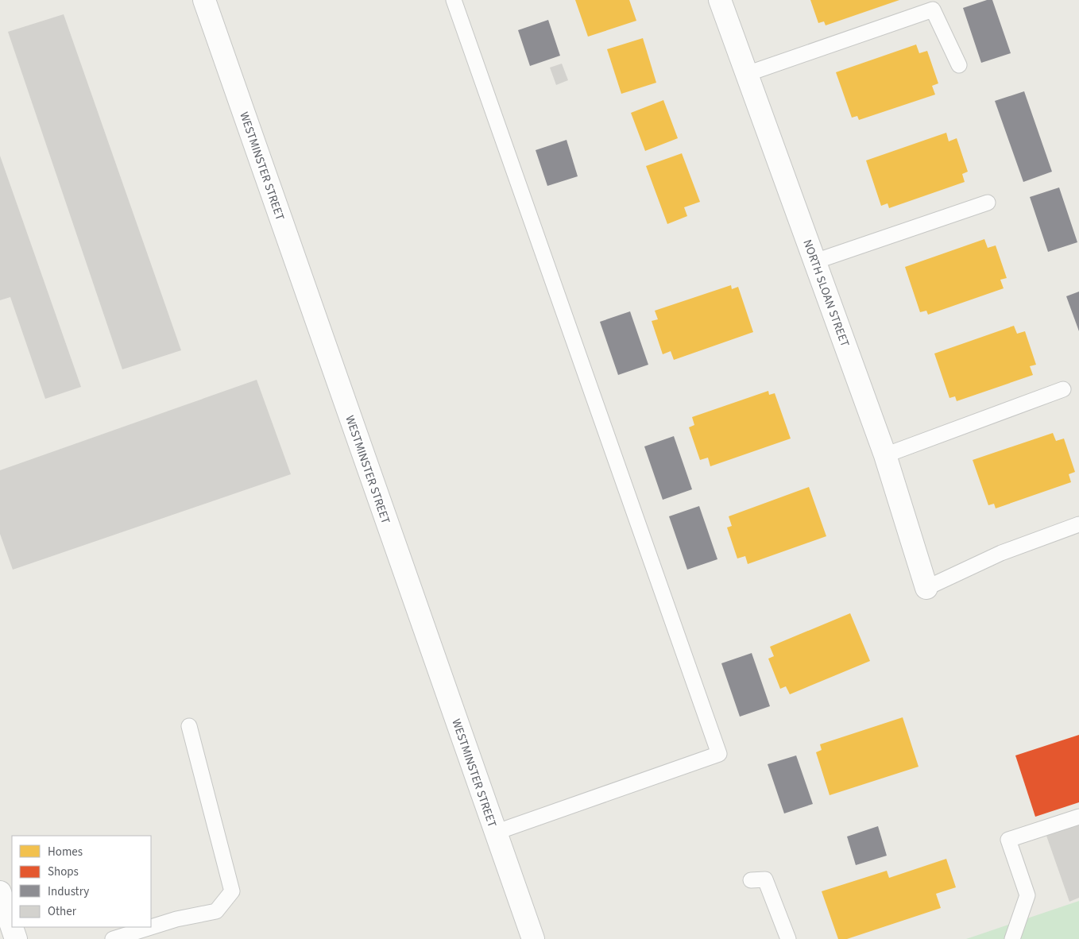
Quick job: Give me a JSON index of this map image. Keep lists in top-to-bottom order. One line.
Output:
{"streets":{"street":["WESTMINSTER STREET","NORTH SLOAN STREET"]},"legend":["Homes","Shops","Industry","Other"]}
